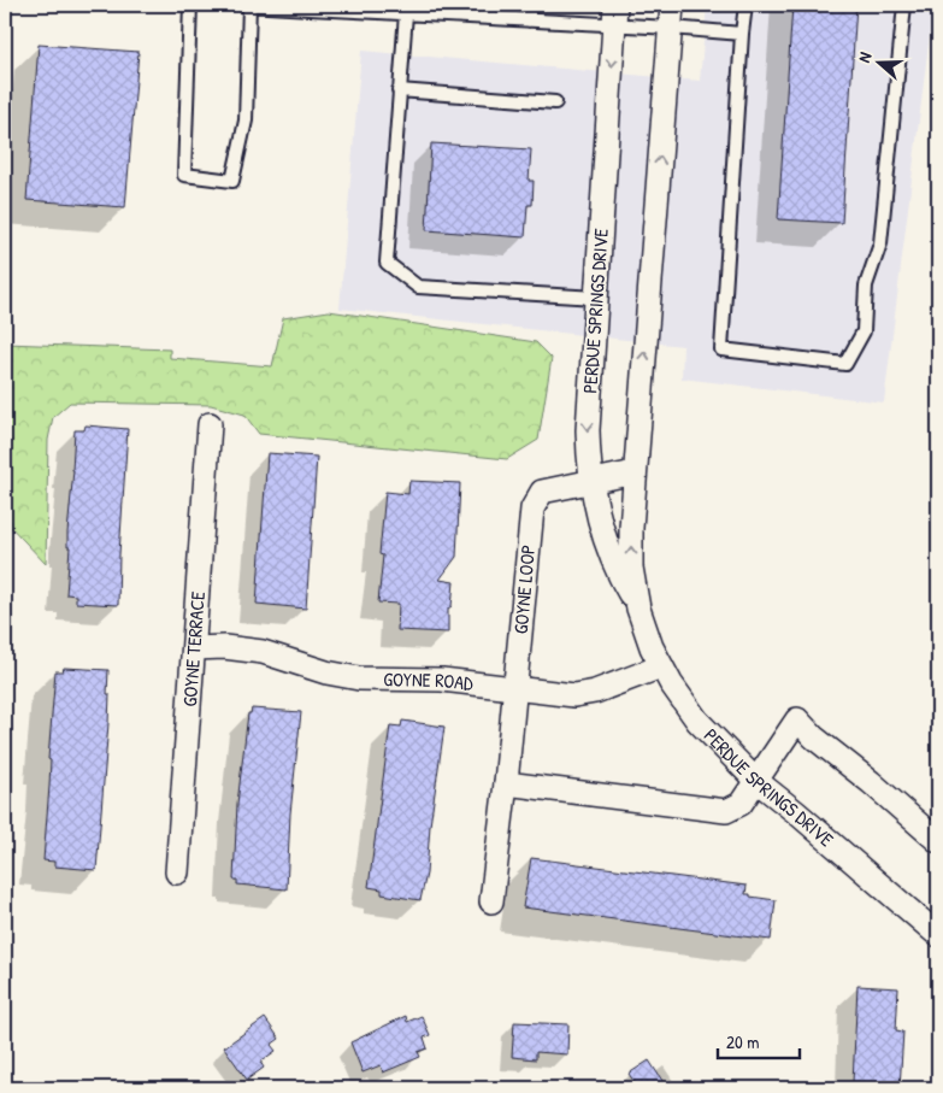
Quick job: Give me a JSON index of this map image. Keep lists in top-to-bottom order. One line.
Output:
{"streets":{"street":["PERDUE SPRINGS DRIVE","GOYNE LOOP","GOYNE TERRACE","GOYNE ROAD"]},"crossings":[["PERDUE SPRINGS DRIVE","GOYNE LOOP"],["PERDUE SPRINGS DRIVE","GOYNE ROAD"],["GOYNE LOOP","GOYNE ROAD"],["GOYNE TERRACE","GOYNE ROAD"]],"scale_bar":"20 m","north":"left"}
